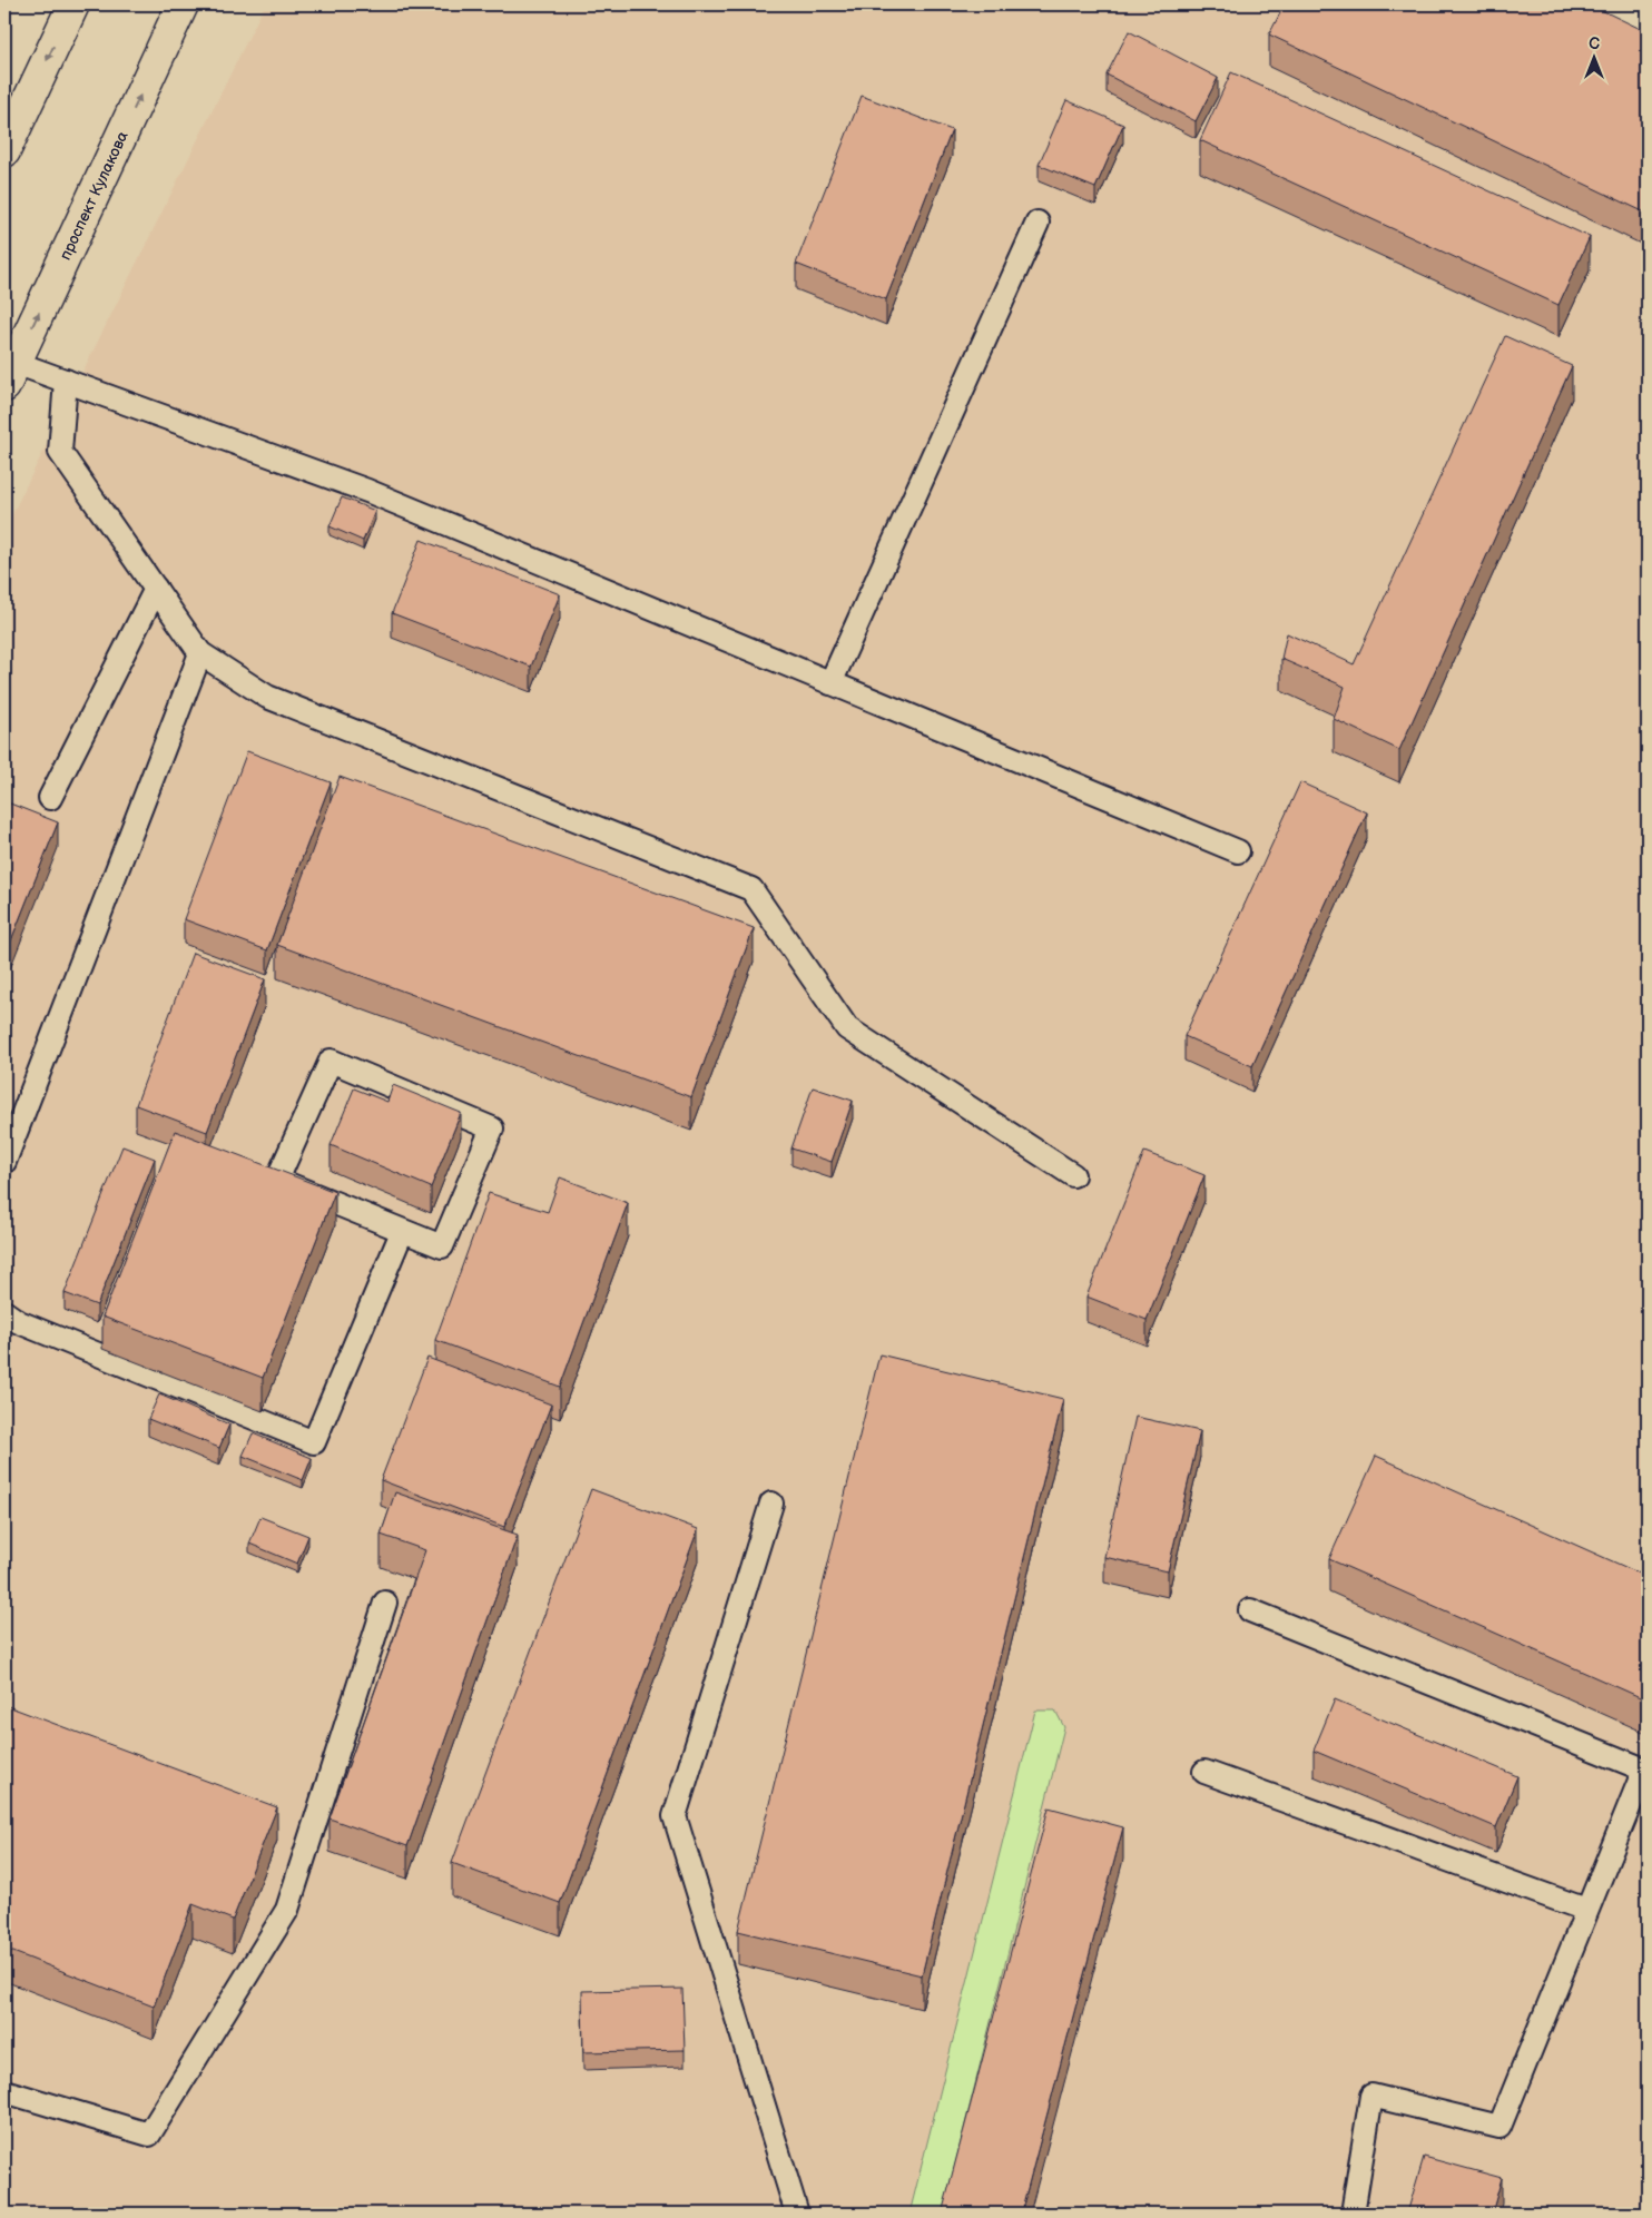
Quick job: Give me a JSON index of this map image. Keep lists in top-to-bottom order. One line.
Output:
{"streets":{"main road":["проспект Кулакова"]},"north":"top"}
